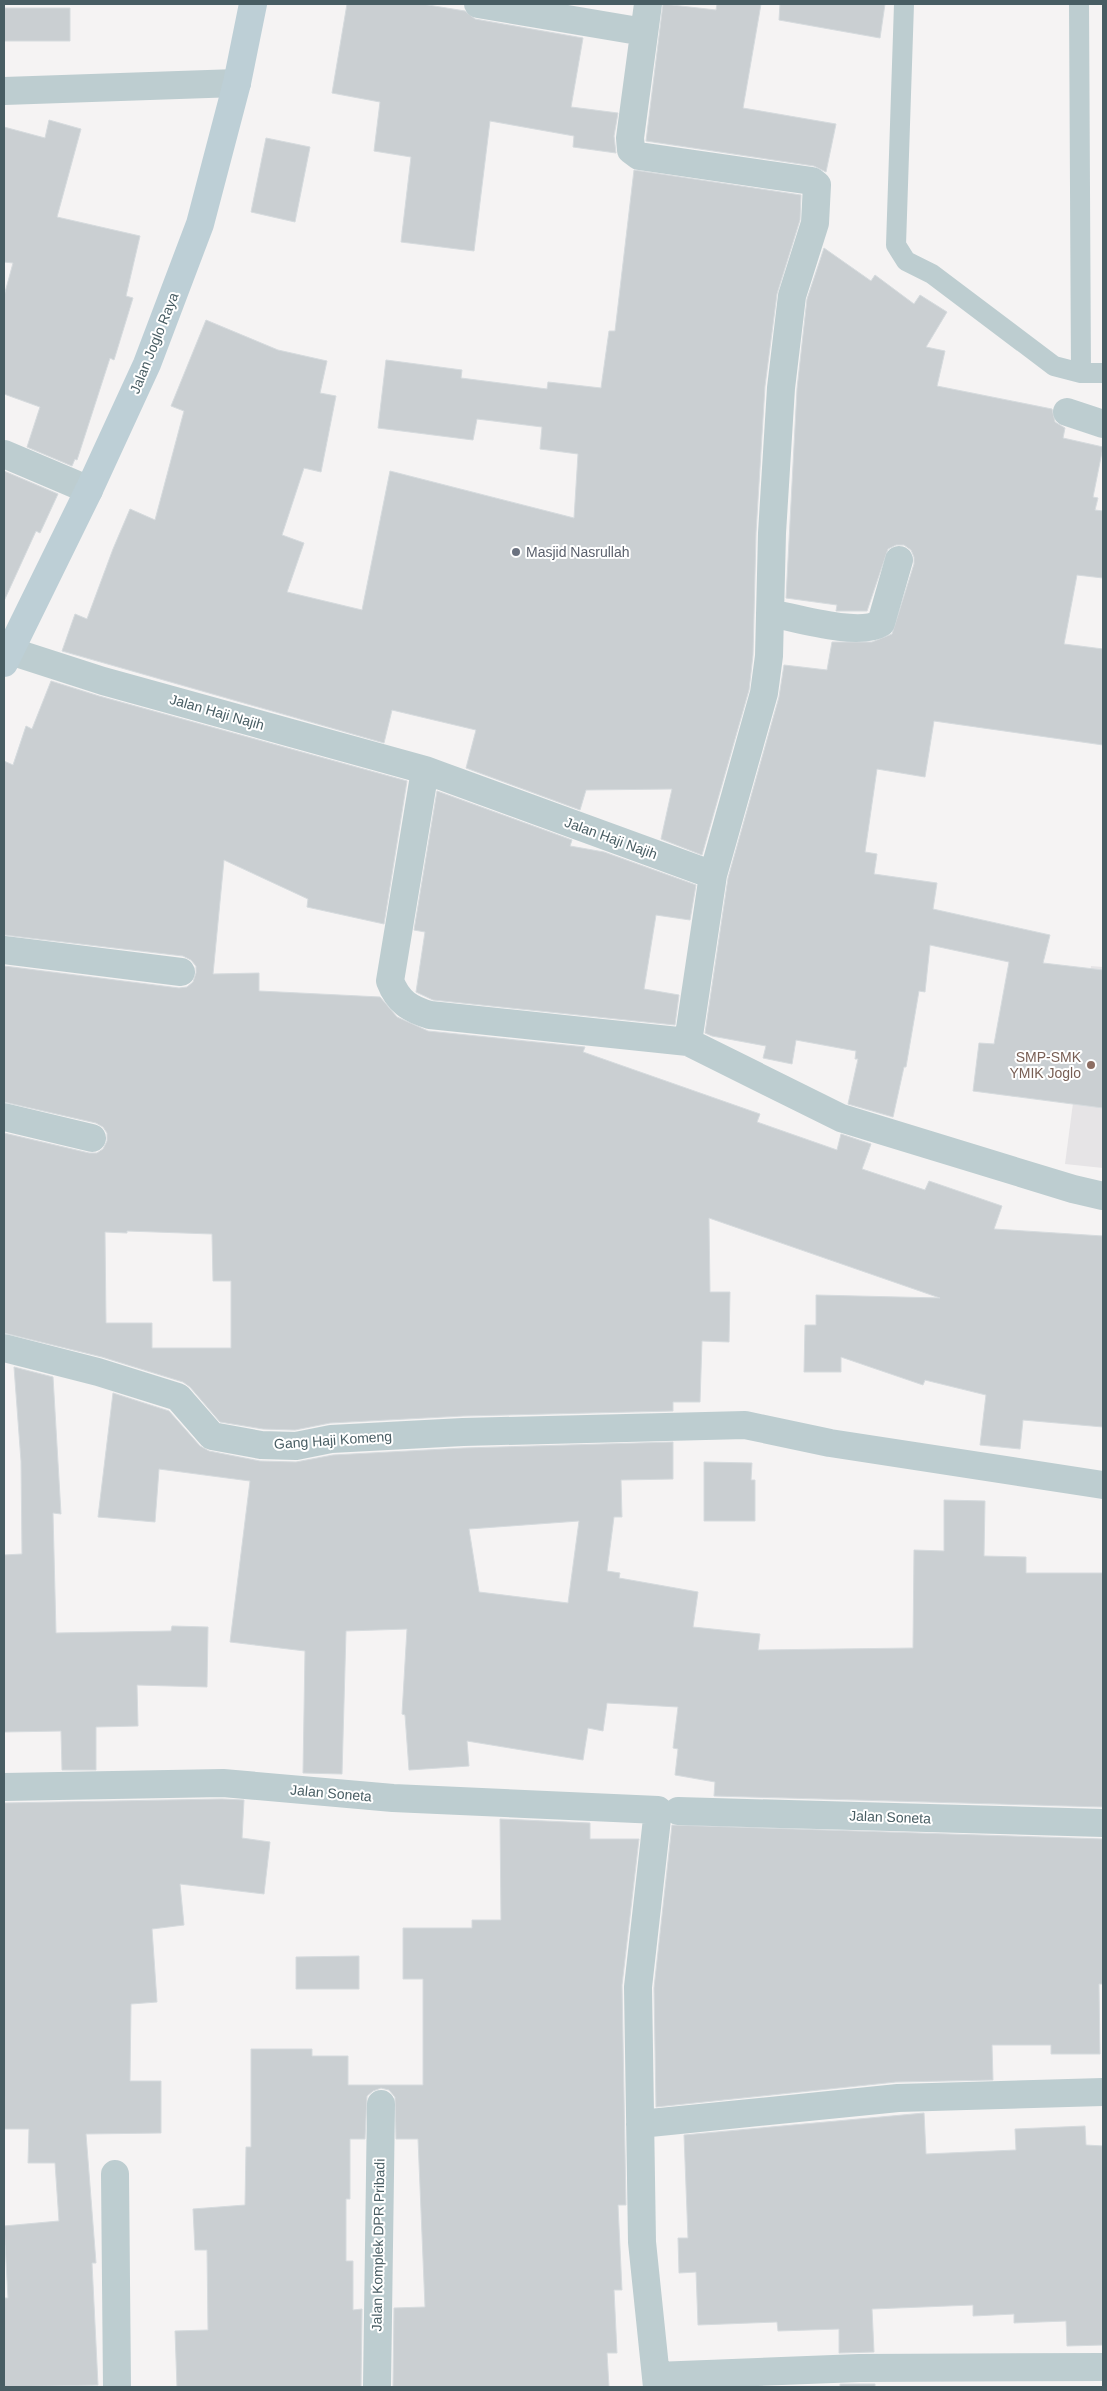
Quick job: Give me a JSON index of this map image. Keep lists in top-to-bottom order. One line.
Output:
{"streets":{"main road":["Jalan Joglo Raya"],"street":["Jalan Haji Najih","Gang Haji Komeng","Jalan Soneta","Jalan Komplek DPR Pribadi"]},"crossings":[["Jalan Joglo Raya","Jalan Haji Najih"]],"places":["Masjid Nasrullah","SMP-SMK YMIK Joglo"]}
